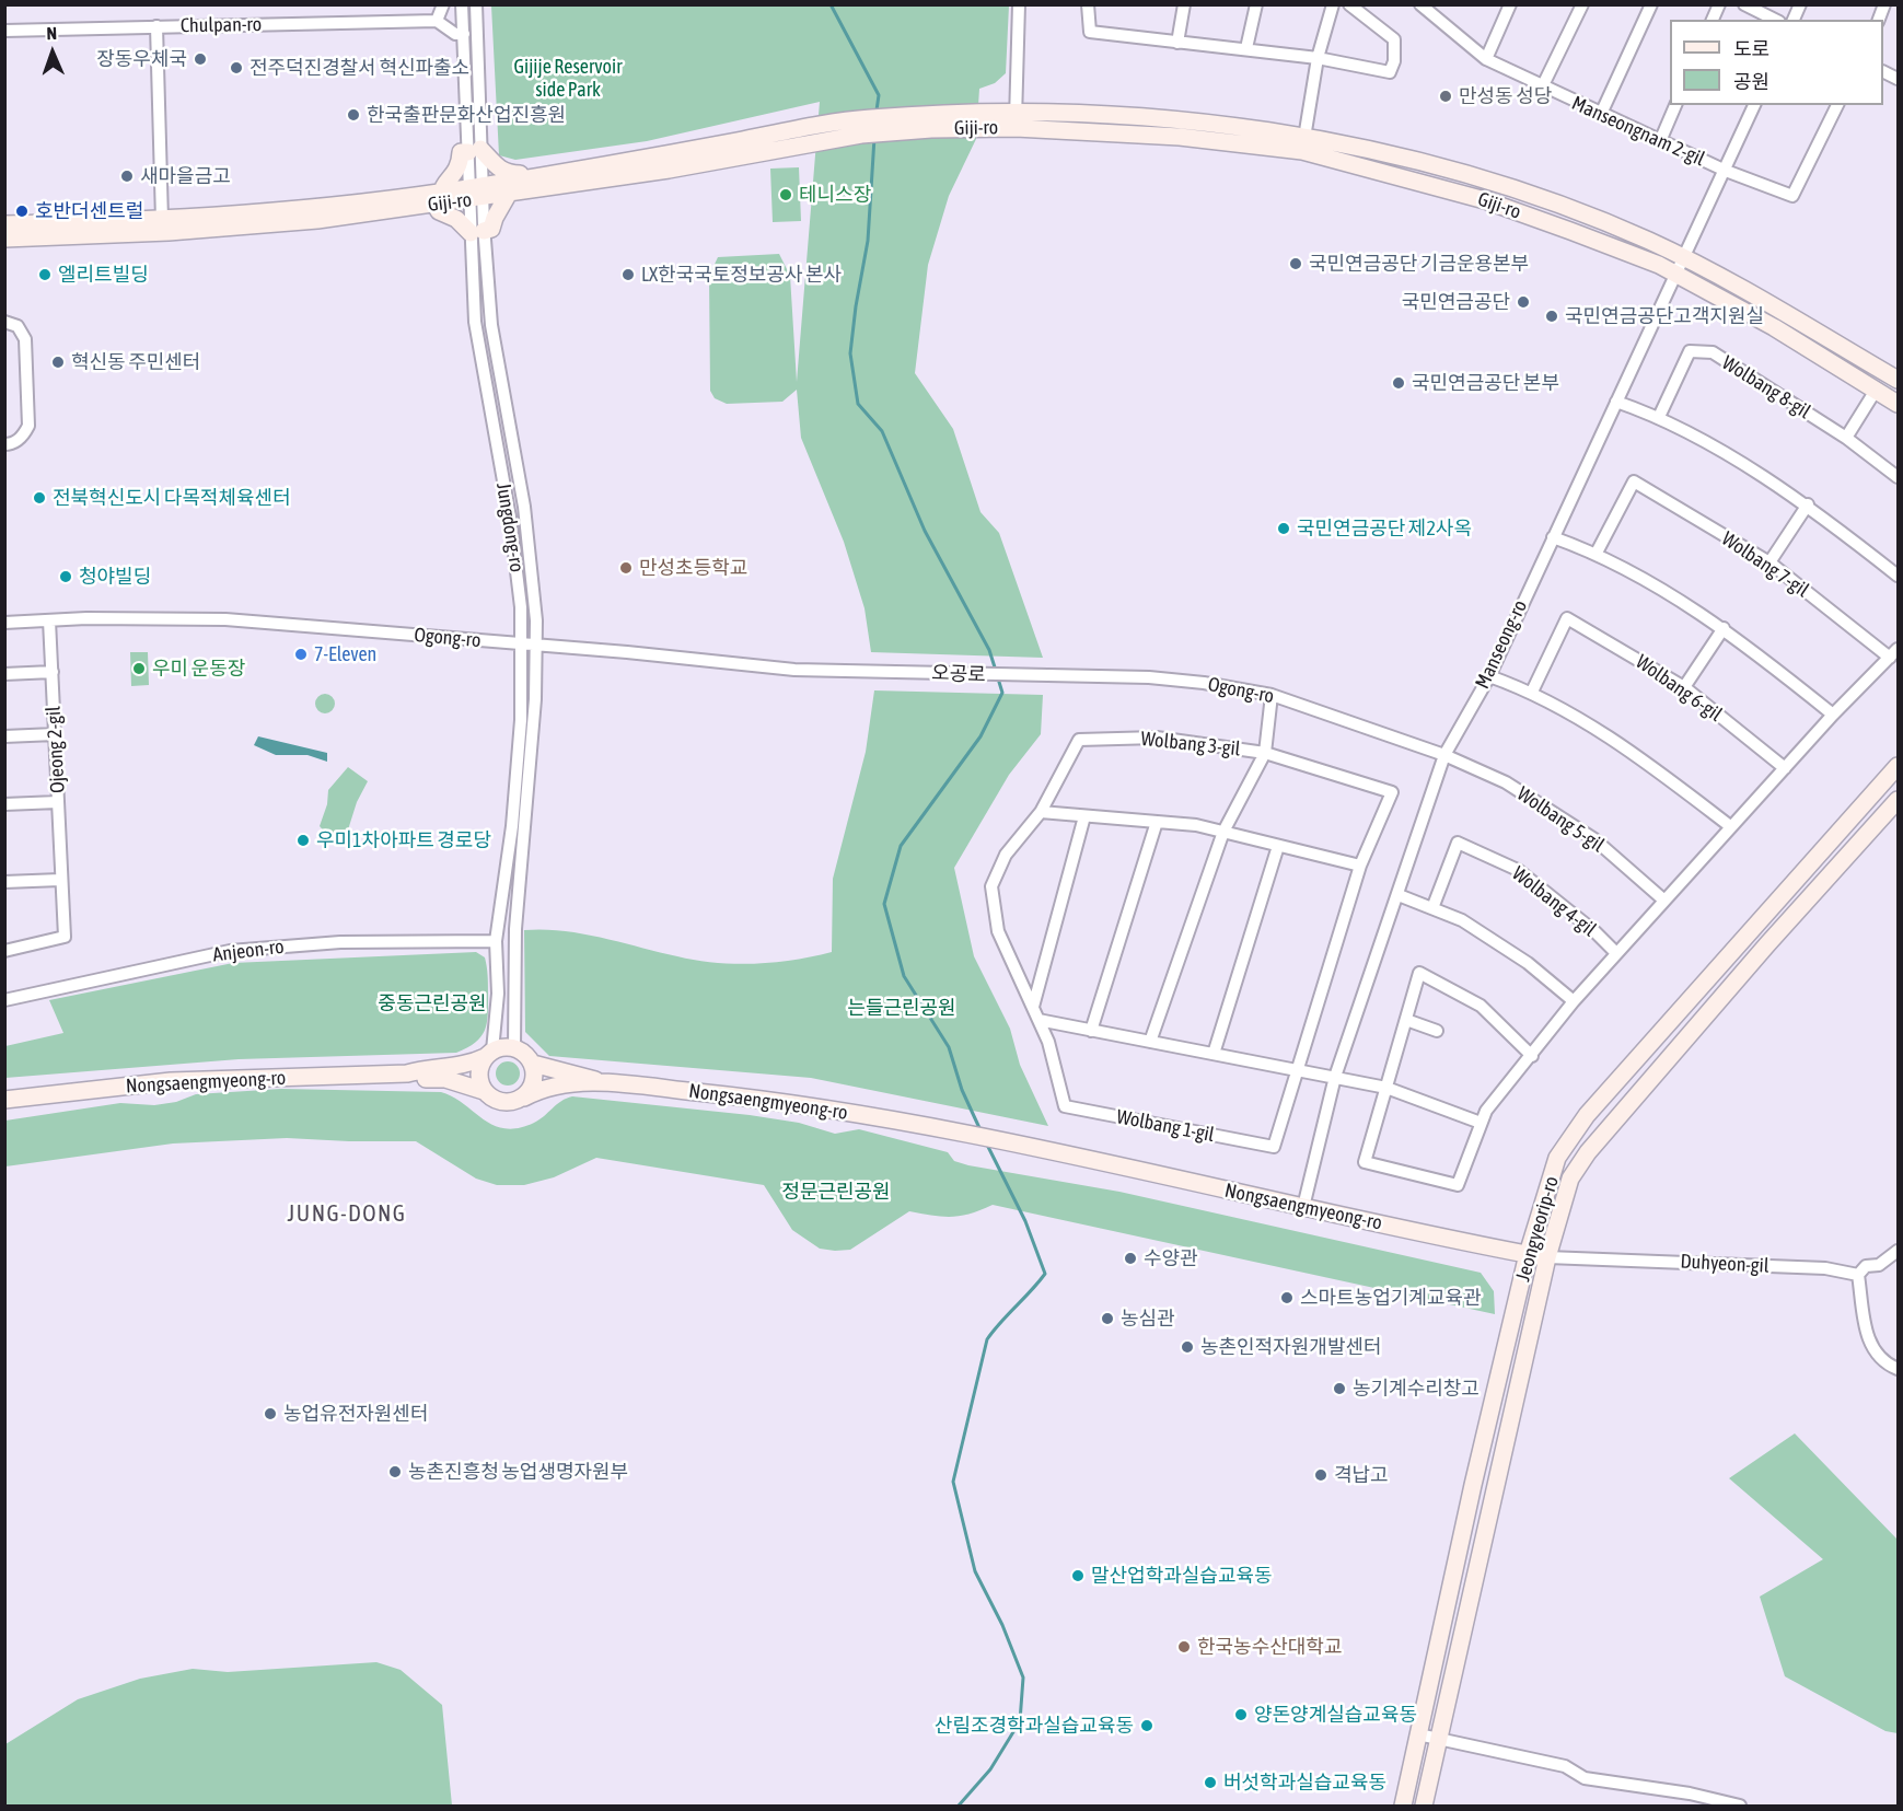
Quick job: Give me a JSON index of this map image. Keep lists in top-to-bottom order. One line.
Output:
{"streets":{"street":["Chulpan-ro","Giji-ro","Manseongnam 2-gil","Wolbang 8-gil","Jungdong-ro","Wolbang 7-gil","Ogong-ro","Manseong-ro","오공로","Wolbang 6-gil","Wolbang 3-gil","Ojeong 2-gil","Wolbang 5-gil","Wolbang 4-gil","Anjeon-ro","Nongsaengmyeong-ro","Wolbang 1-gil","Jeongyeorip-ro","Duhyeon-gil"]},"crossings":[["Chulpan-ro","Jungdong-ro"],["Giji-ro","Jungdong-ro"],["Giji-ro","Manseong-ro"],["Manseongnam 2-gil","Manseong-ro"],["Jungdong-ro","Ogong-ro"],["Jungdong-ro","Anjeon-ro"],["Wolbang 7-gil","Wolbang 6-gil"],["Ogong-ro","Manseong-ro"],["Ogong-ro","오공로"],["Ogong-ro","Wolbang 3-gil"],["Ogong-ro","Ojeong 2-gil"],["Ogong-ro","Wolbang 5-gil"],["Manseong-ro","Wolbang 5-gil"],["Manseong-ro","Nongsaengmyeong-ro"],["Wolbang 3-gil","Wolbang 1-gil"],["Nongsaengmyeong-ro","Jeongyeorip-ro"],["Nongsaengmyeong-ro","Duhyeon-gil"]],"districts":["JUNG-DONG"],"parks":["Gijije Reservoir side Park","중동근린공원","는들근린공원","정문근린공원"],"places":["장동우체국","전주덕진경찰서 혁신파출소","만성동 성당","한국출판문화산업진흥원","새마을금고","테니스장","호반더센트럴","국민연금공단 기금운용본부","엘리트빌딩","LX한국국토정보공사 본사","국민연금공단","국민연금공단고객지원실","혁신동 주민센터","국민연금공단 본부","전북혁신도시 다목적체육센터","국민연금공단 제2사옥","만성초등학교","청야빌딩","7-Eleven","우미 운동장","우미1차아파트 경로당","수양관","스마트농업기계교육관","농심관","농촌인적자원개발센터","농기계수리창고","농업유전자원센터","농촌진흥청 농업생명자원부","격납고","말산업학과실습교육동","한국농수산대학교","양돈양계실습교육동","산림조경학과실습교육동","버섯학과실습교육동"],"legend":["도로","공원"],"north":"top"}
